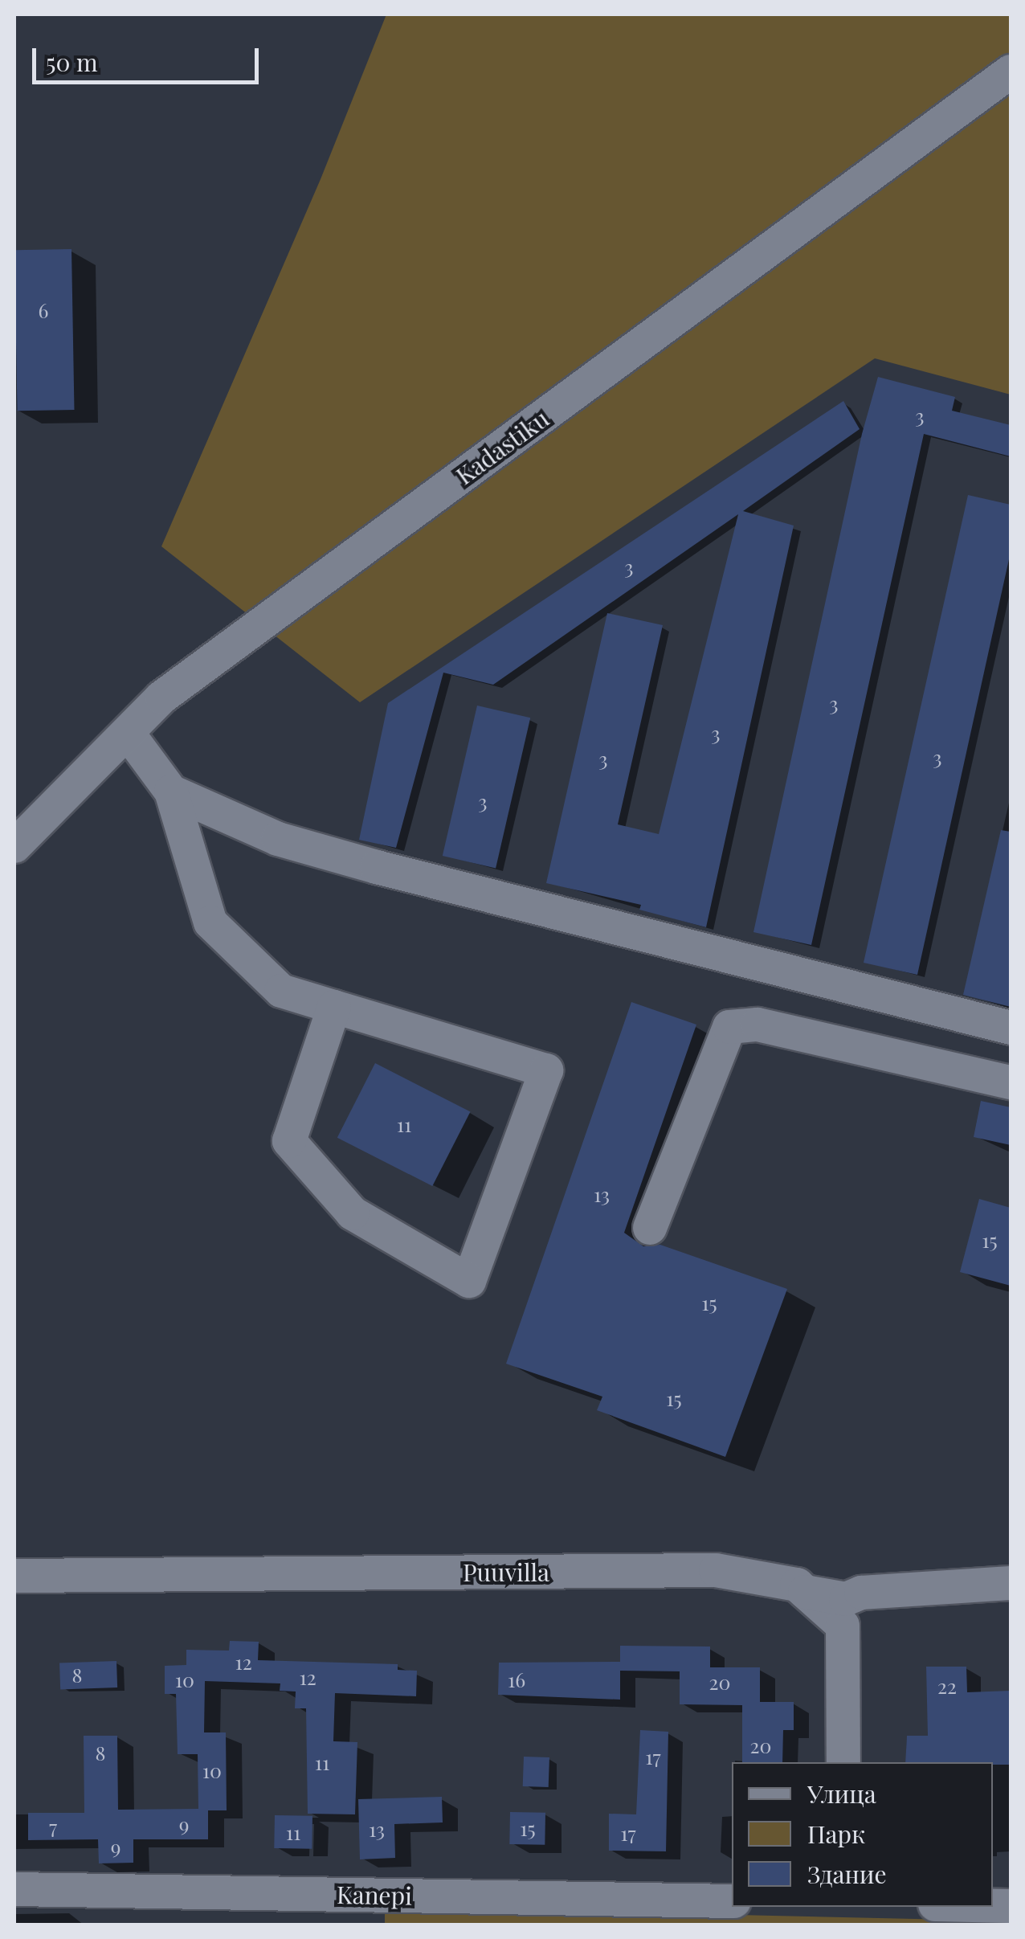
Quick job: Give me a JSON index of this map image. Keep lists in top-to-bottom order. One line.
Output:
{"streets":{"street":["Kadastiku","Puuvilla","Kanepi"]},"house_numbers":["6","3","3","3","3","3","3","3","11","13","15","15","15","12","8","12","10","16","20","22","20","8","17","11","10","9","7","15","13","11","17","9"],"legend":["Улица","Парк","Здание"],"scale_bar":"50 m"}
